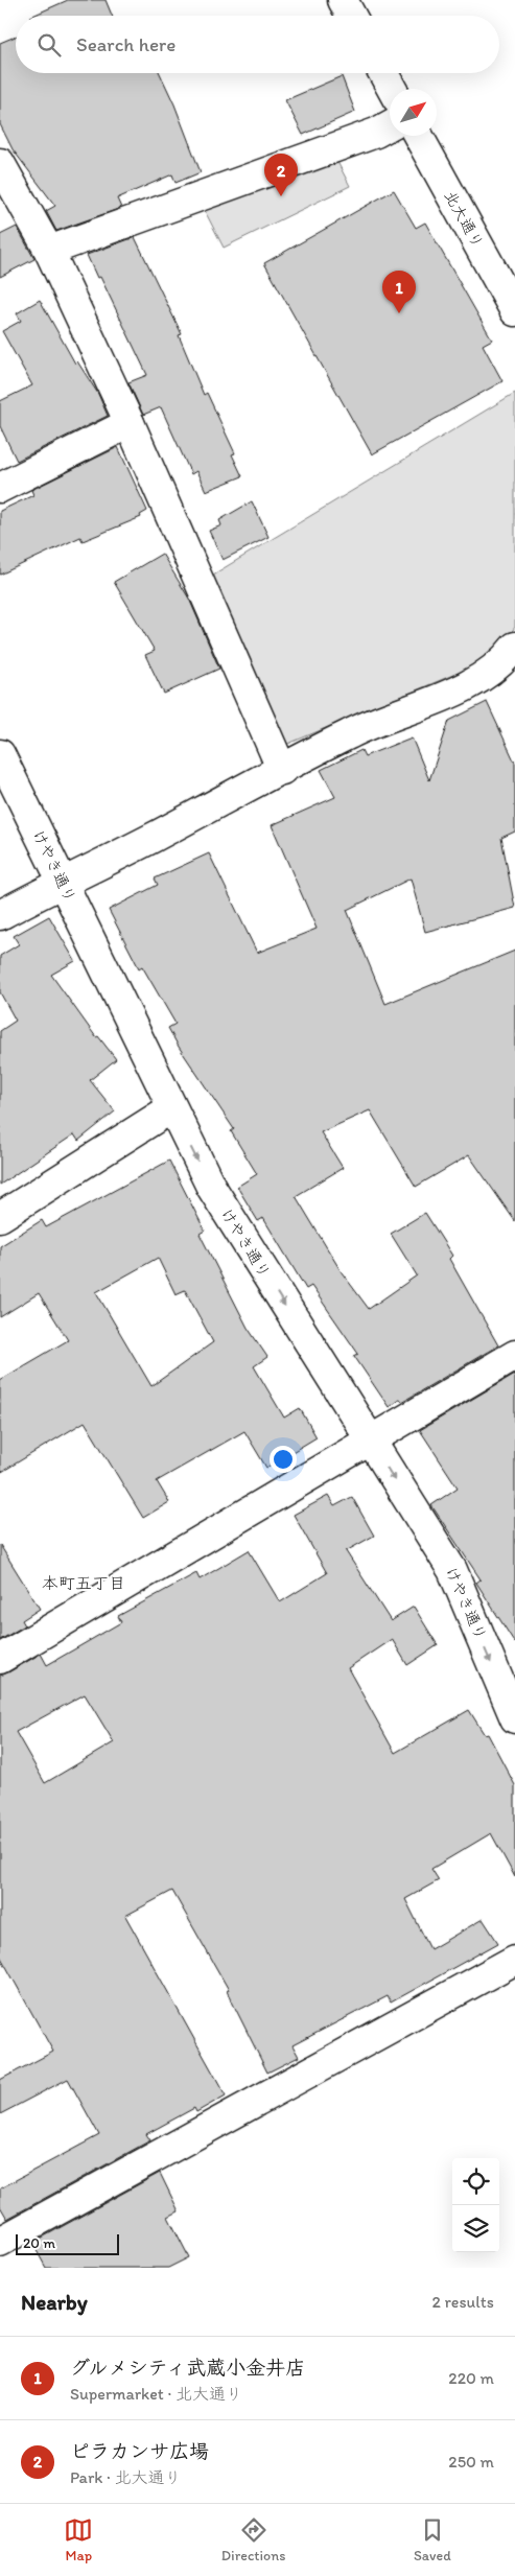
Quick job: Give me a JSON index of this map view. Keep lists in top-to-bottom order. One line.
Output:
{"streets":{"street":["北大通り","けやき通り"]},"one_way":["けやき通り"],"districts":["本町五丁目"],"scale_bar":"20 m","north":"top right","page":{"search":"Search here","pins":["2","1"],"scale":"20 m","heading":["Nearby","2 results"],"list":[{"mark":"1","name":"グルメシティ武蔵小金井店","note":"Supermarket · 北大通り","value":"220 m"},{"mark":"2","name":"ピラカンサ広場","note":"Park · 北大通り","value":"250 m"}],"nav":["Map","Directions","Saved"]}}
